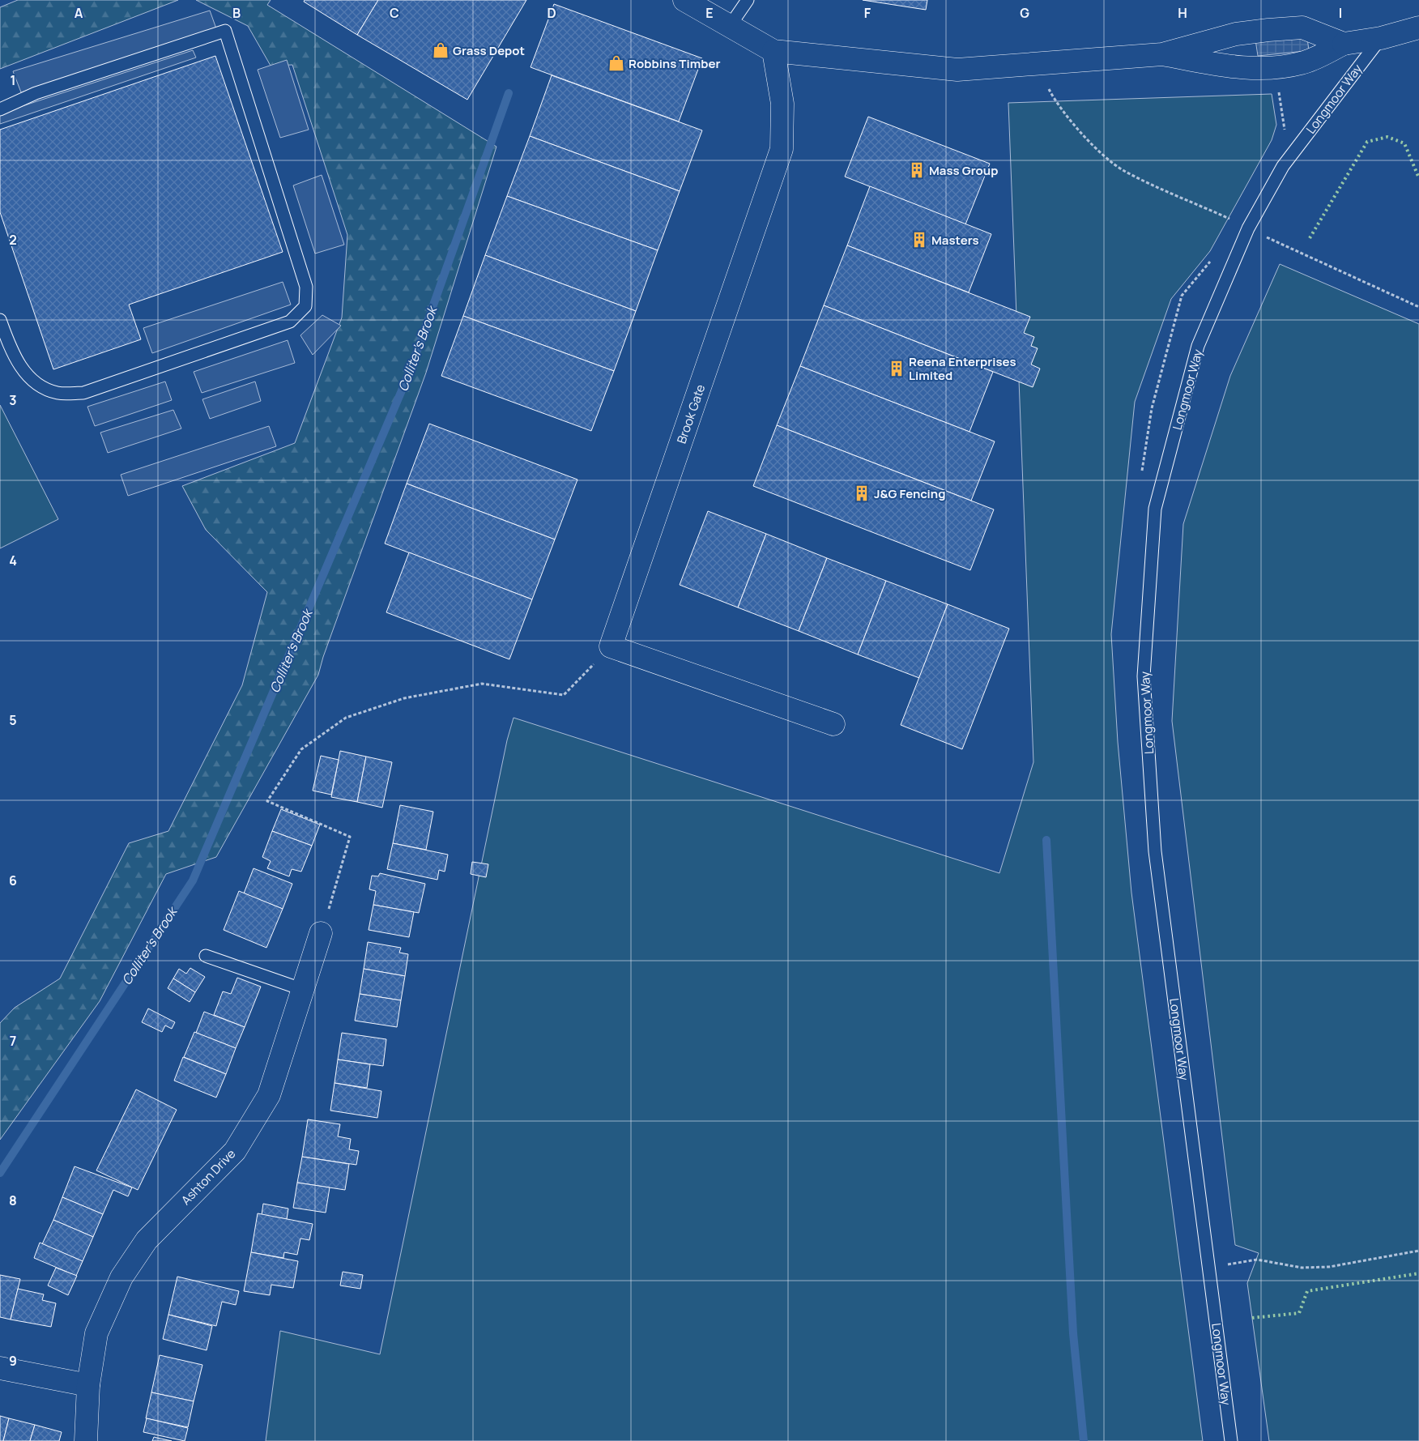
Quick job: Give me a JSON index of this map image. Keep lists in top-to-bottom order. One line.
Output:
{"streets":{"street":["Brook Gate","Ashton Drive"],"lane":["Longmoor Way"]},"water":["Colliter's Brook"],"places":{"shop":["Grass Depot","Robbins Timber"],"building":["Mass Group","Masters","Reena Enterprises Limited","J&G Fencing"]},"grid":{"columns":["A","B","C","D","E","F","G","H","I"],"rows":["1","2","3","4","5","6","7","8","9"]}}
